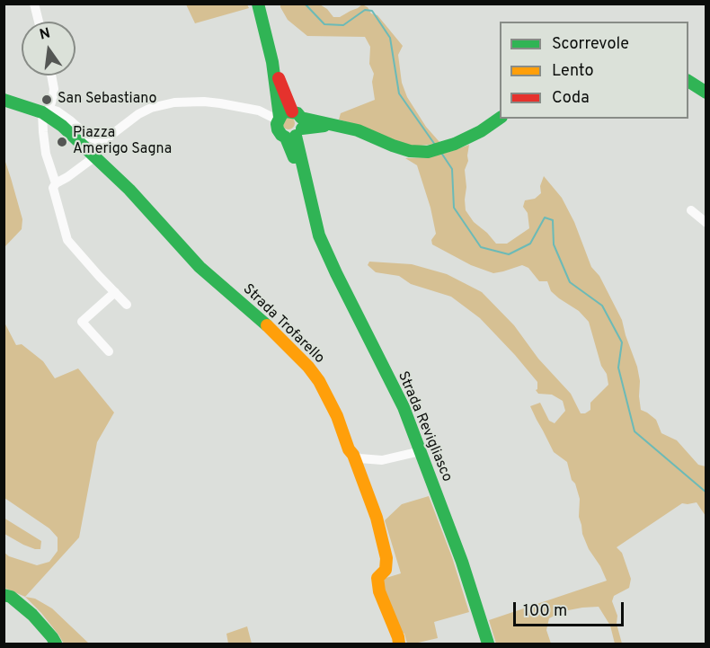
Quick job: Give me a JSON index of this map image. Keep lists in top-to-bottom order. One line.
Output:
{"streets":{"street":["Strada Trofarello","Strada Revigliasco"]},"places":["San Sebastiano","Piazza Amerigo Sagna"],"legend":["Scorrevole","Lento","Coda"],"scale_bar":"100 m","north":"top"}
